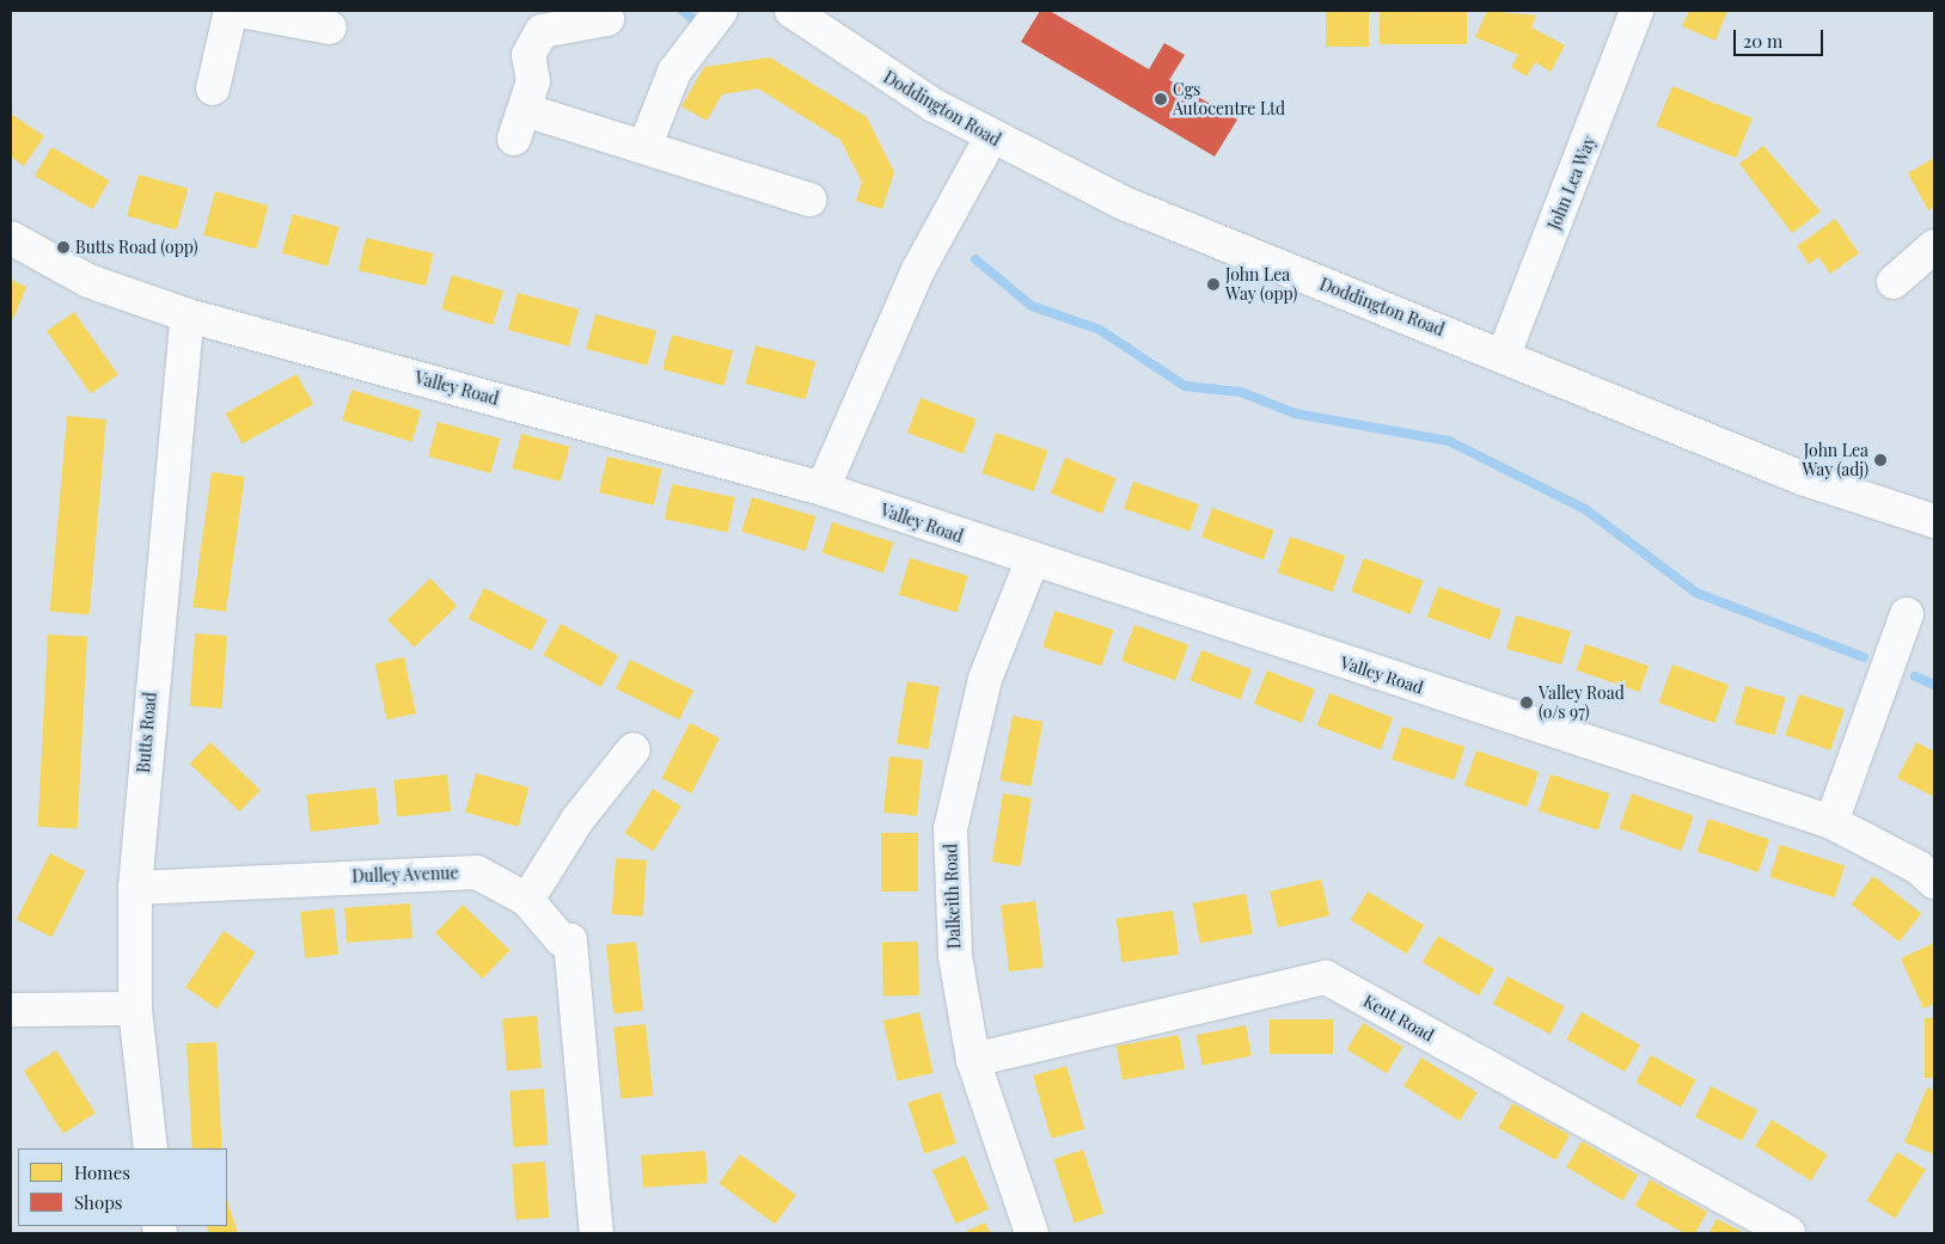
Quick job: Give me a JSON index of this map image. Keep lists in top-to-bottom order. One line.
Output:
{"streets":{"street":["Doddington Road","John Lea Way","Valley Road","Butts Road","Dulley Avenue","Dalkeith Road","Kent Road"]},"crossings":[["Doddington Road","John Lea Way"],["Valley Road","Butts Road"],["Valley Road","Dalkeith Road"],["Butts Road","Dulley Avenue"],["Dalkeith Road","Kent Road"]],"places":["Cgs Autocentre Ltd","Butts Road (opp)","John Lea Way (opp)","John Lea Way (adj)","Valley Road (o/s 97)"],"legend":["Homes","Shops"],"scale_bar":"20 m"}
